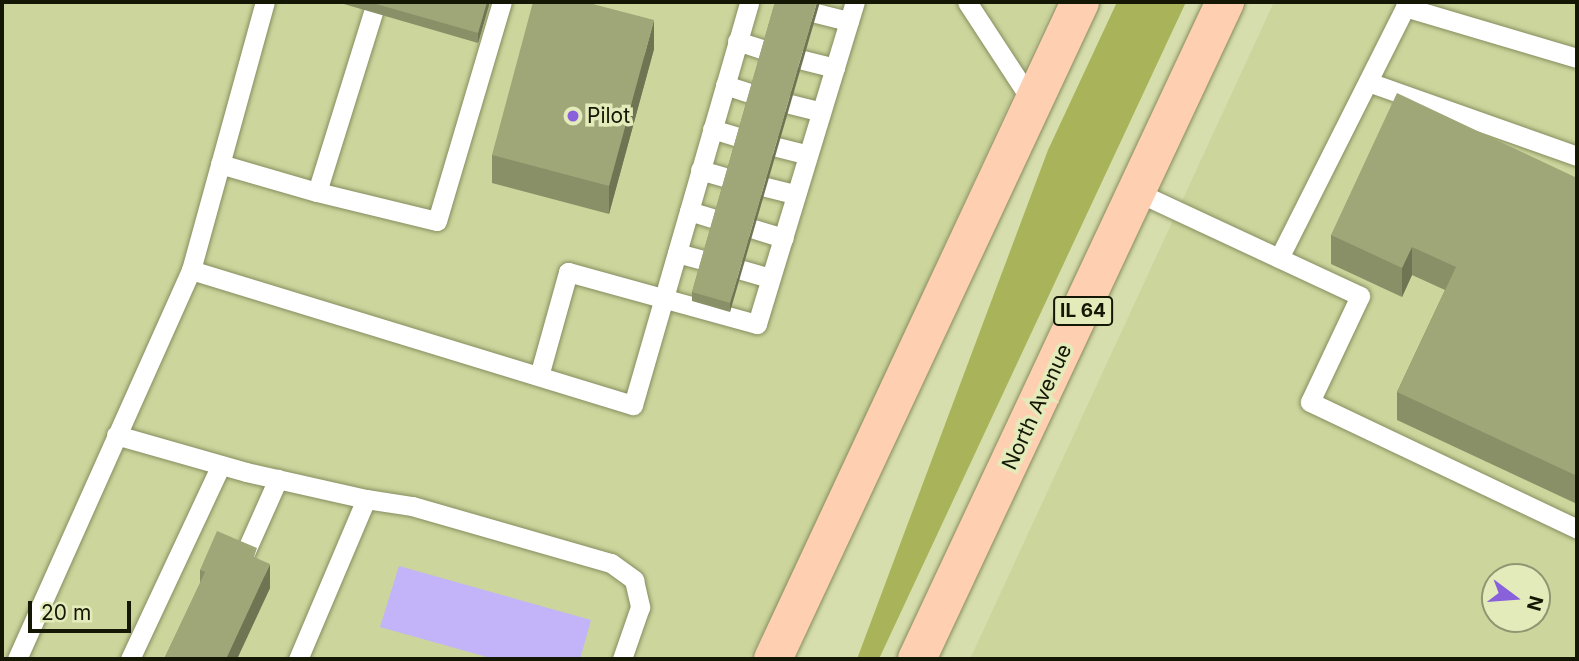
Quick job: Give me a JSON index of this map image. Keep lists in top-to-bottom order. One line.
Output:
{"streets":{"main road":["IL 64","North Avenue"]},"places":["Pilot"],"scale_bar":"20 m","north":"right"}
